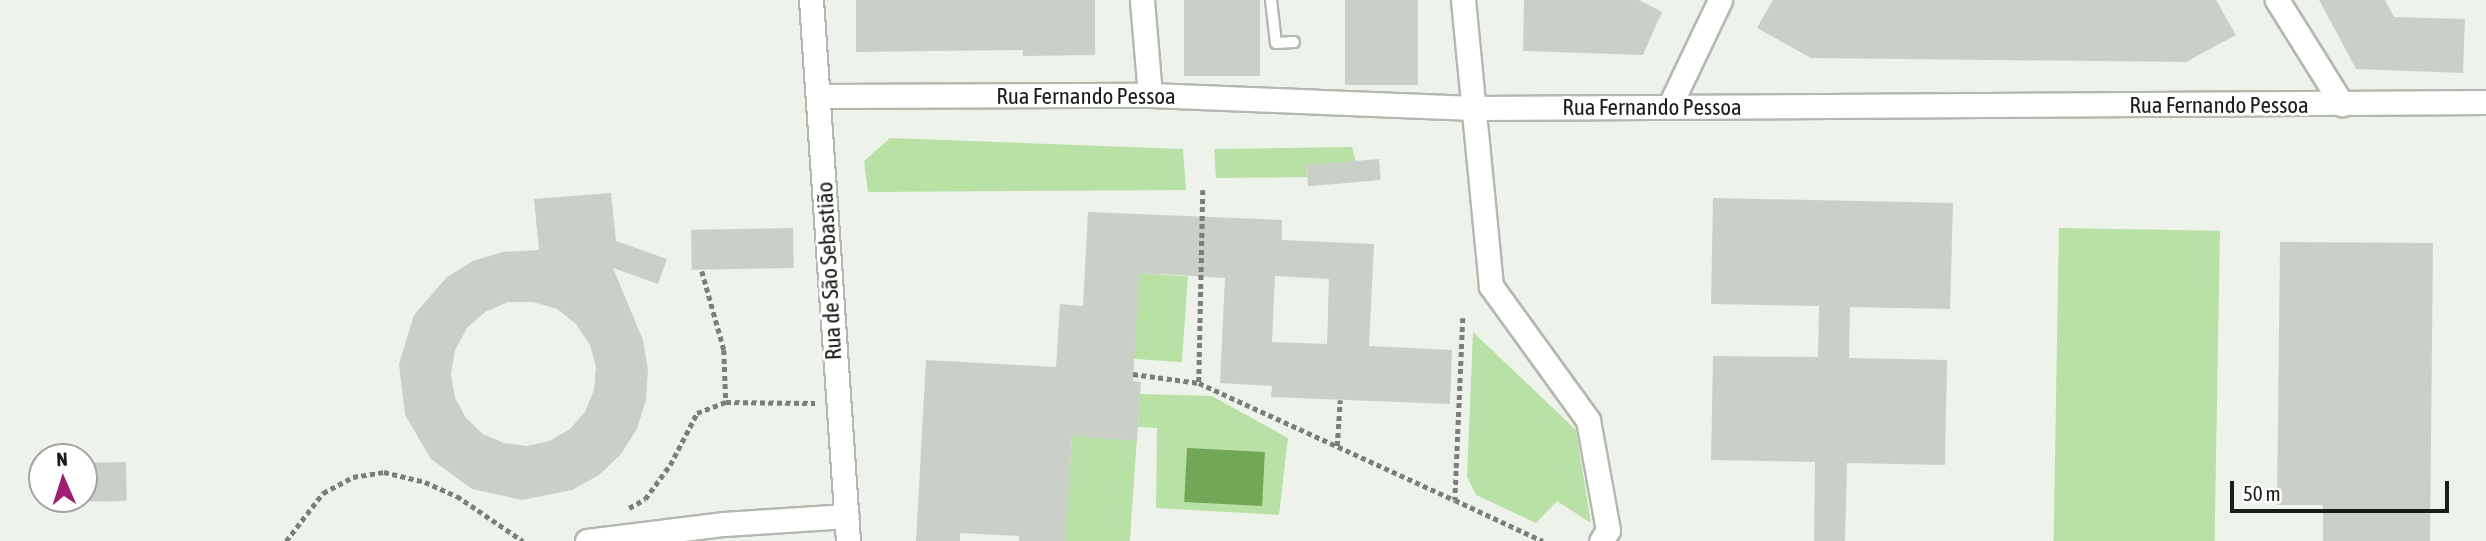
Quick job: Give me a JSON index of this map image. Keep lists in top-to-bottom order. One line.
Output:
{"streets":{"street":["Rua Fernando Pessoa","Rua de São Sebastião"]},"crossings":[["Rua Fernando Pessoa","Rua de São Sebastião"]],"scale_bar":"50 m","north":"top"}
